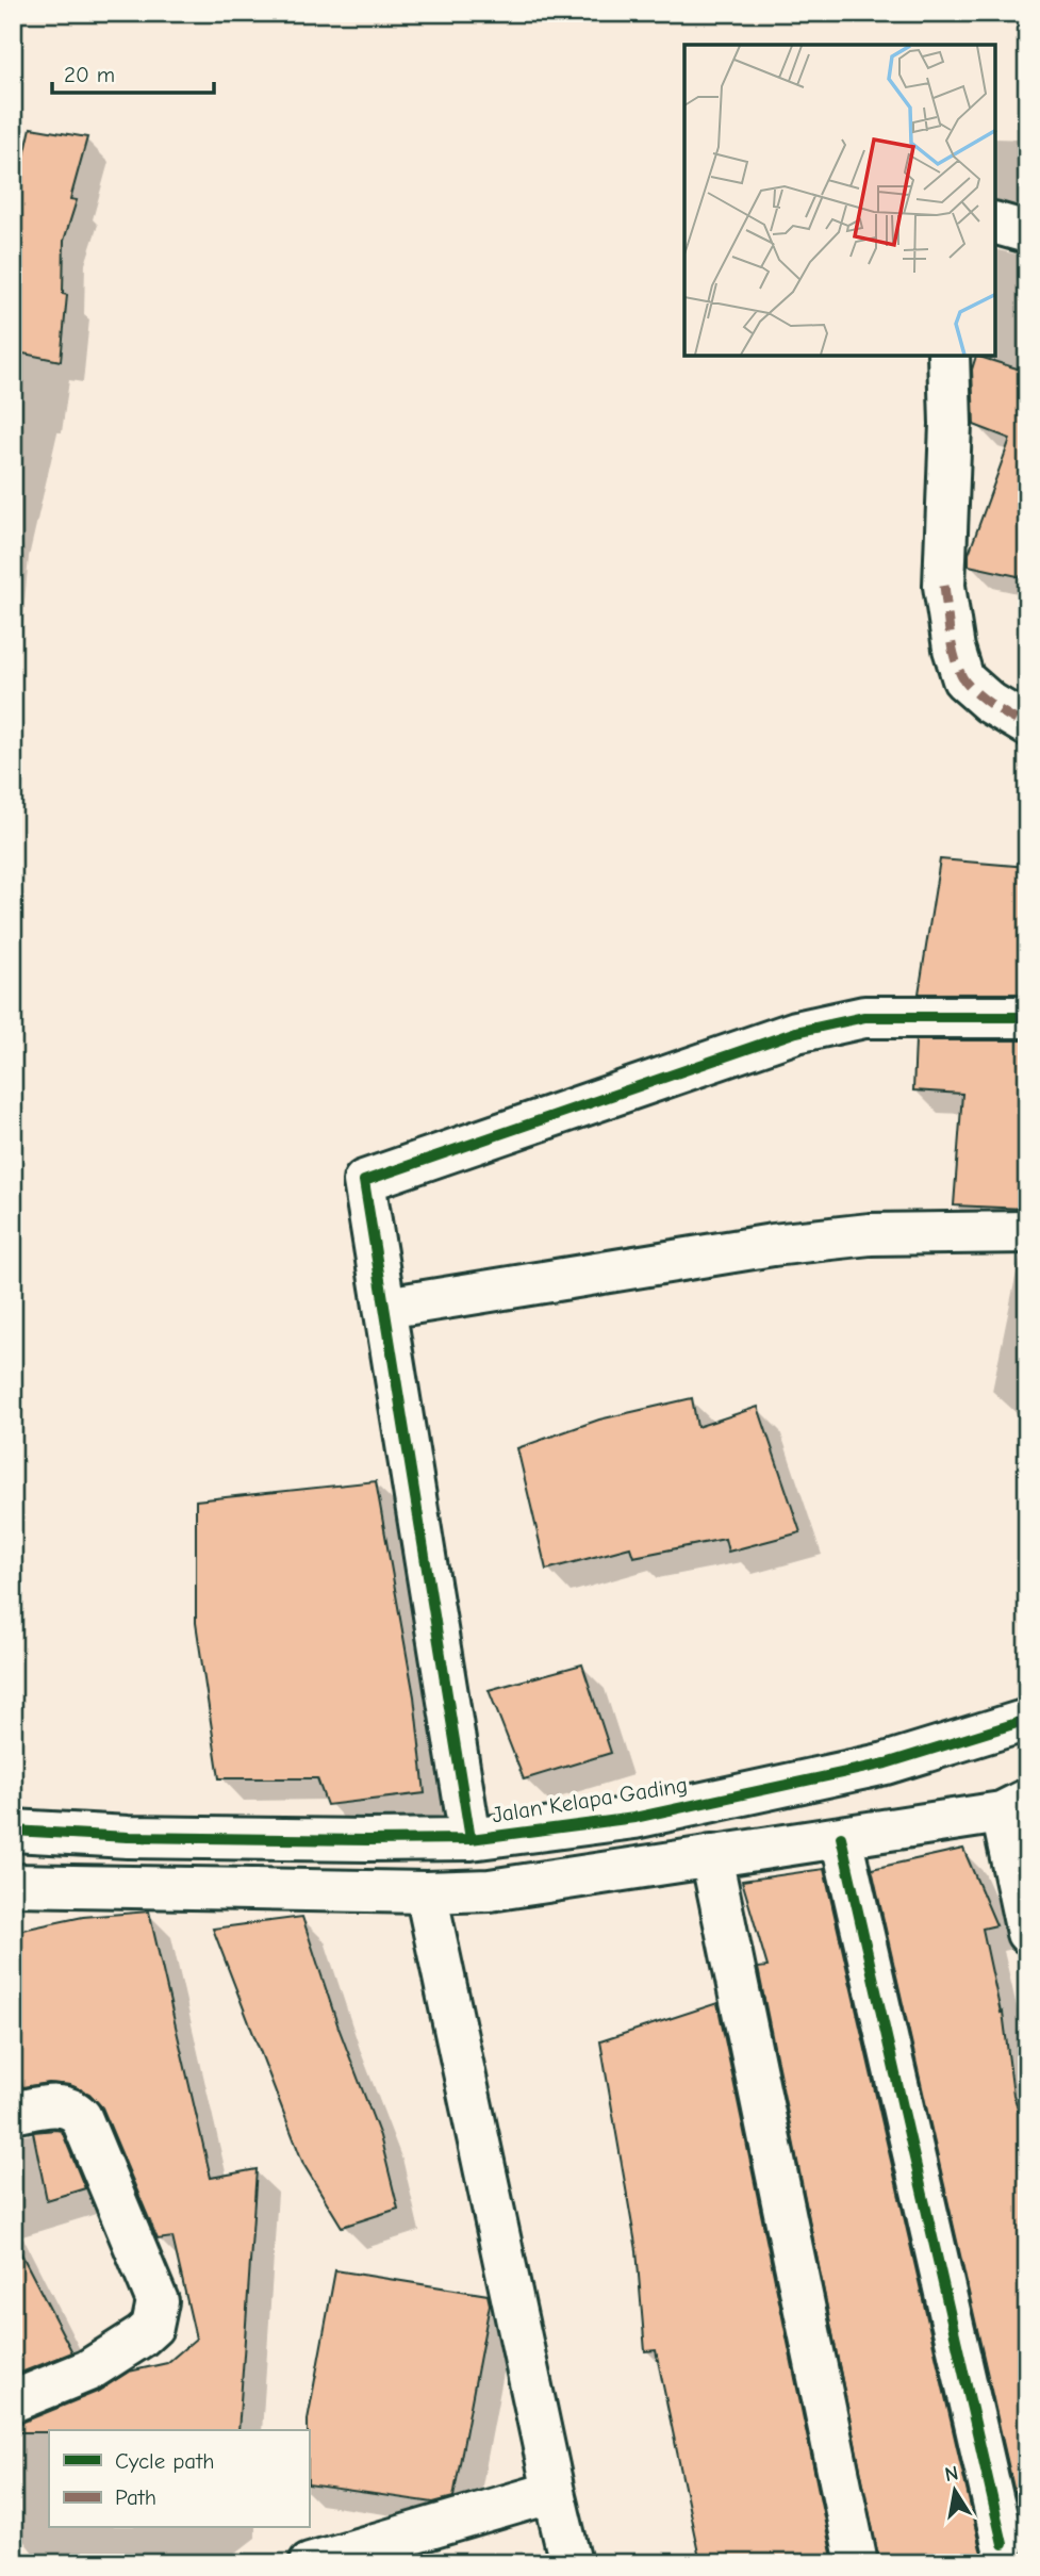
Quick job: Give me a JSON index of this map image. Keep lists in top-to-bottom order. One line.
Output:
{"streets":{"street":["Jalan Kelapa Gading"]},"legend":["Cycle path","Path"],"scale_bar":"20 m","north":"top"}
